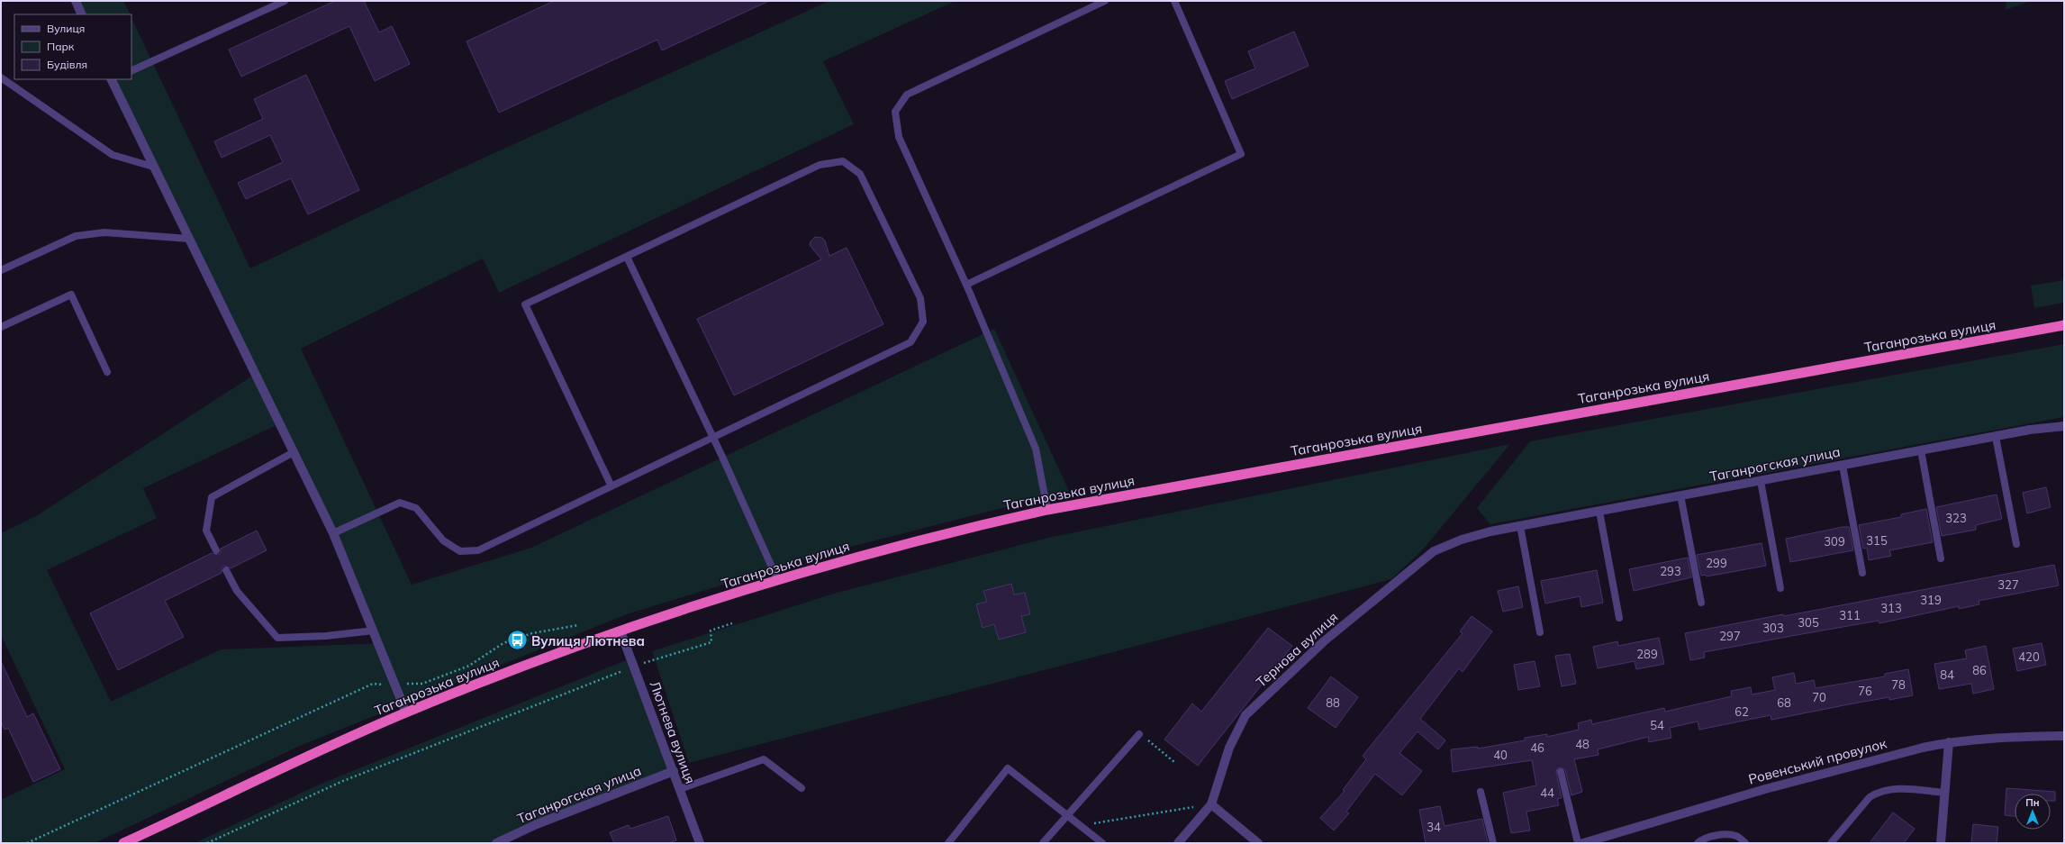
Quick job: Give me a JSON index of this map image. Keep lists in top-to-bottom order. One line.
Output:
{"streets":{"highway":["Таганрозька вулиця"],"street":["Таганрогская улица","Тернова вулиця","Лютнева вулиця","Ровенський провулок"]},"crossings":[["Таганрозька вулиця","Лютнева вулиця"],["Таганрогская улица","Тернова вулиця"],["Таганрогская улица","Лютнева вулиця"]],"places":{"bus stop":["Вулиця Лютнева"]},"house_numbers":["323","315","309","299","293","327","319","313","311","305","303","297","289","420","86","84","78","76","70","88","68","62","54","48","46","40","44","34"],"legend":["Вулиця","Парк","Будівля"],"north":"top"}
